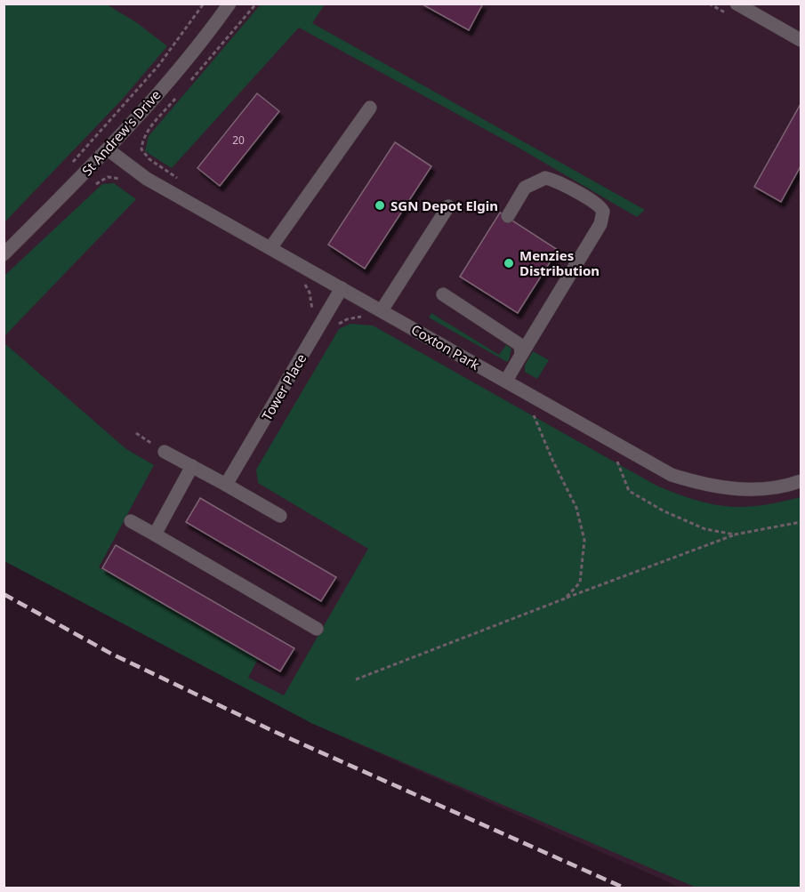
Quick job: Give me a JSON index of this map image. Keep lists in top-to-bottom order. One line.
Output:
{"streets":{"street":["St Andrew's Drive","Coxton Park","Tower Place"]},"crossings":[["St Andrew's Drive","Coxton Park"],["Coxton Park","Tower Place"]],"places":["SGN Depot Elgin","Menzies Distribution"],"house_numbers":["20"]}
